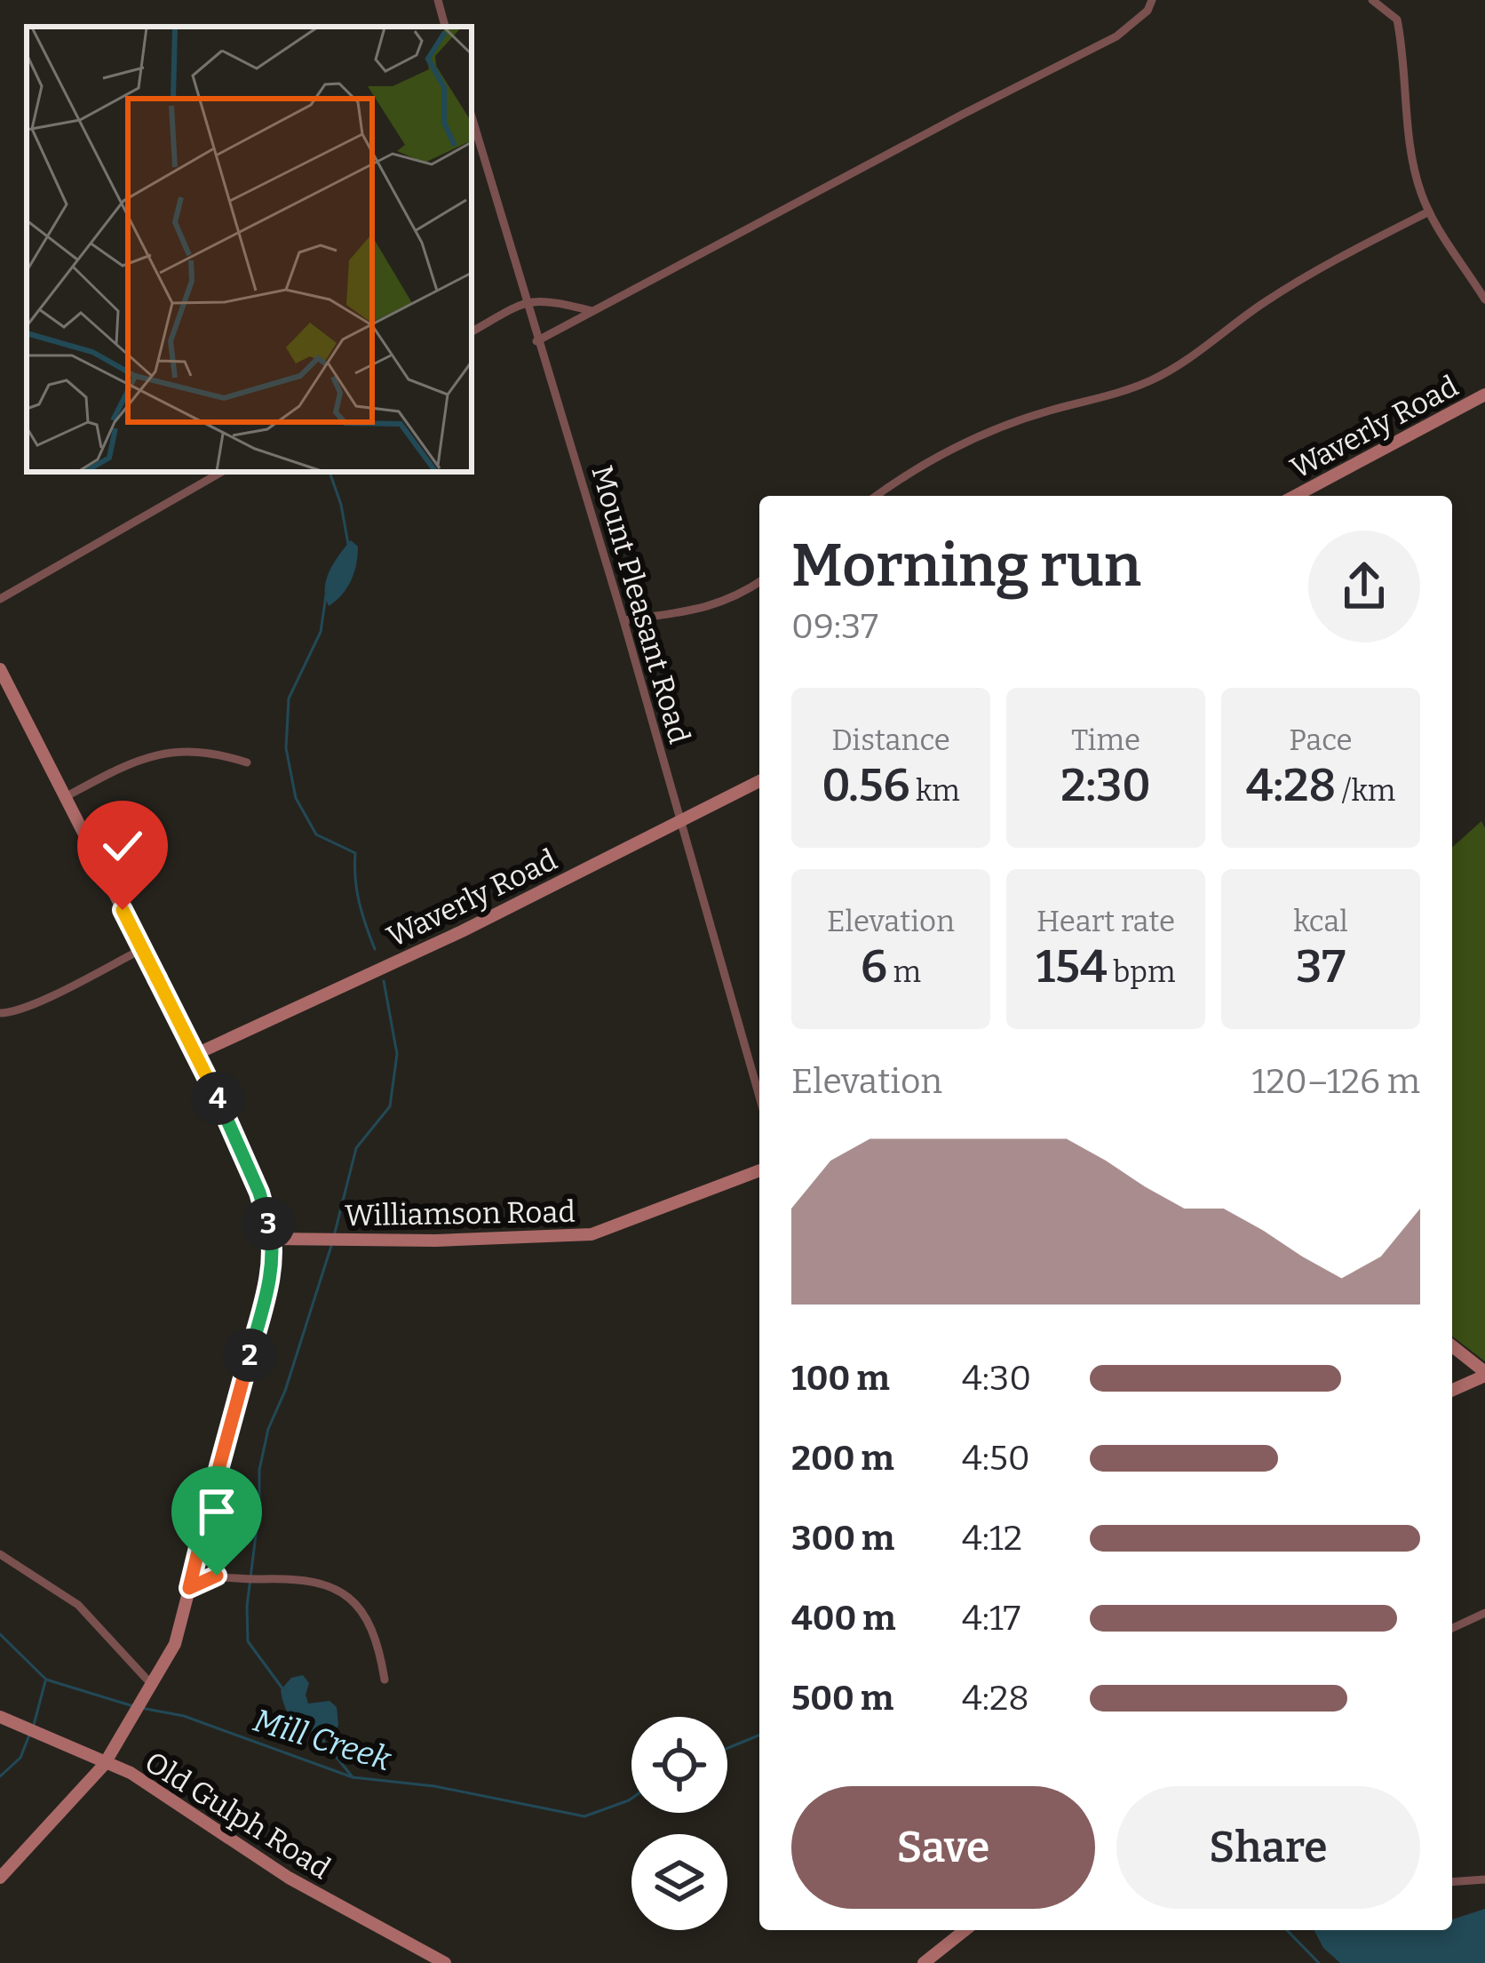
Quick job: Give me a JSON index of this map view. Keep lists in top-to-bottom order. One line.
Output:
{"streets":{"street":["Waverly Road","Mount Pleasant Road","Williamson Road","Old Gulph Road"]},"crossings":[["Waverly Road","Mount Pleasant Road"]],"water":["Mill Creek"],"page":{"heading":["Morning run","09:37"],"stats":[["Distance","0.56 km"],["Time","2:30"],["Pace","4:28 /km"],["Elevation","6 m"],["Heart rate","154 bpm"],["kcal","37"]],"chart":["Elevation","120–126 m"],"pins":["4","3","2"],"list":[{"name":"100 m","note":"4:30"},{"name":"200 m","note":"4:50"},{"name":"300 m","note":"4:12"},{"name":"400 m","note":"4:17"},{"name":"500 m","note":"4:28"}],"buttons":["Save","Share"]}}
